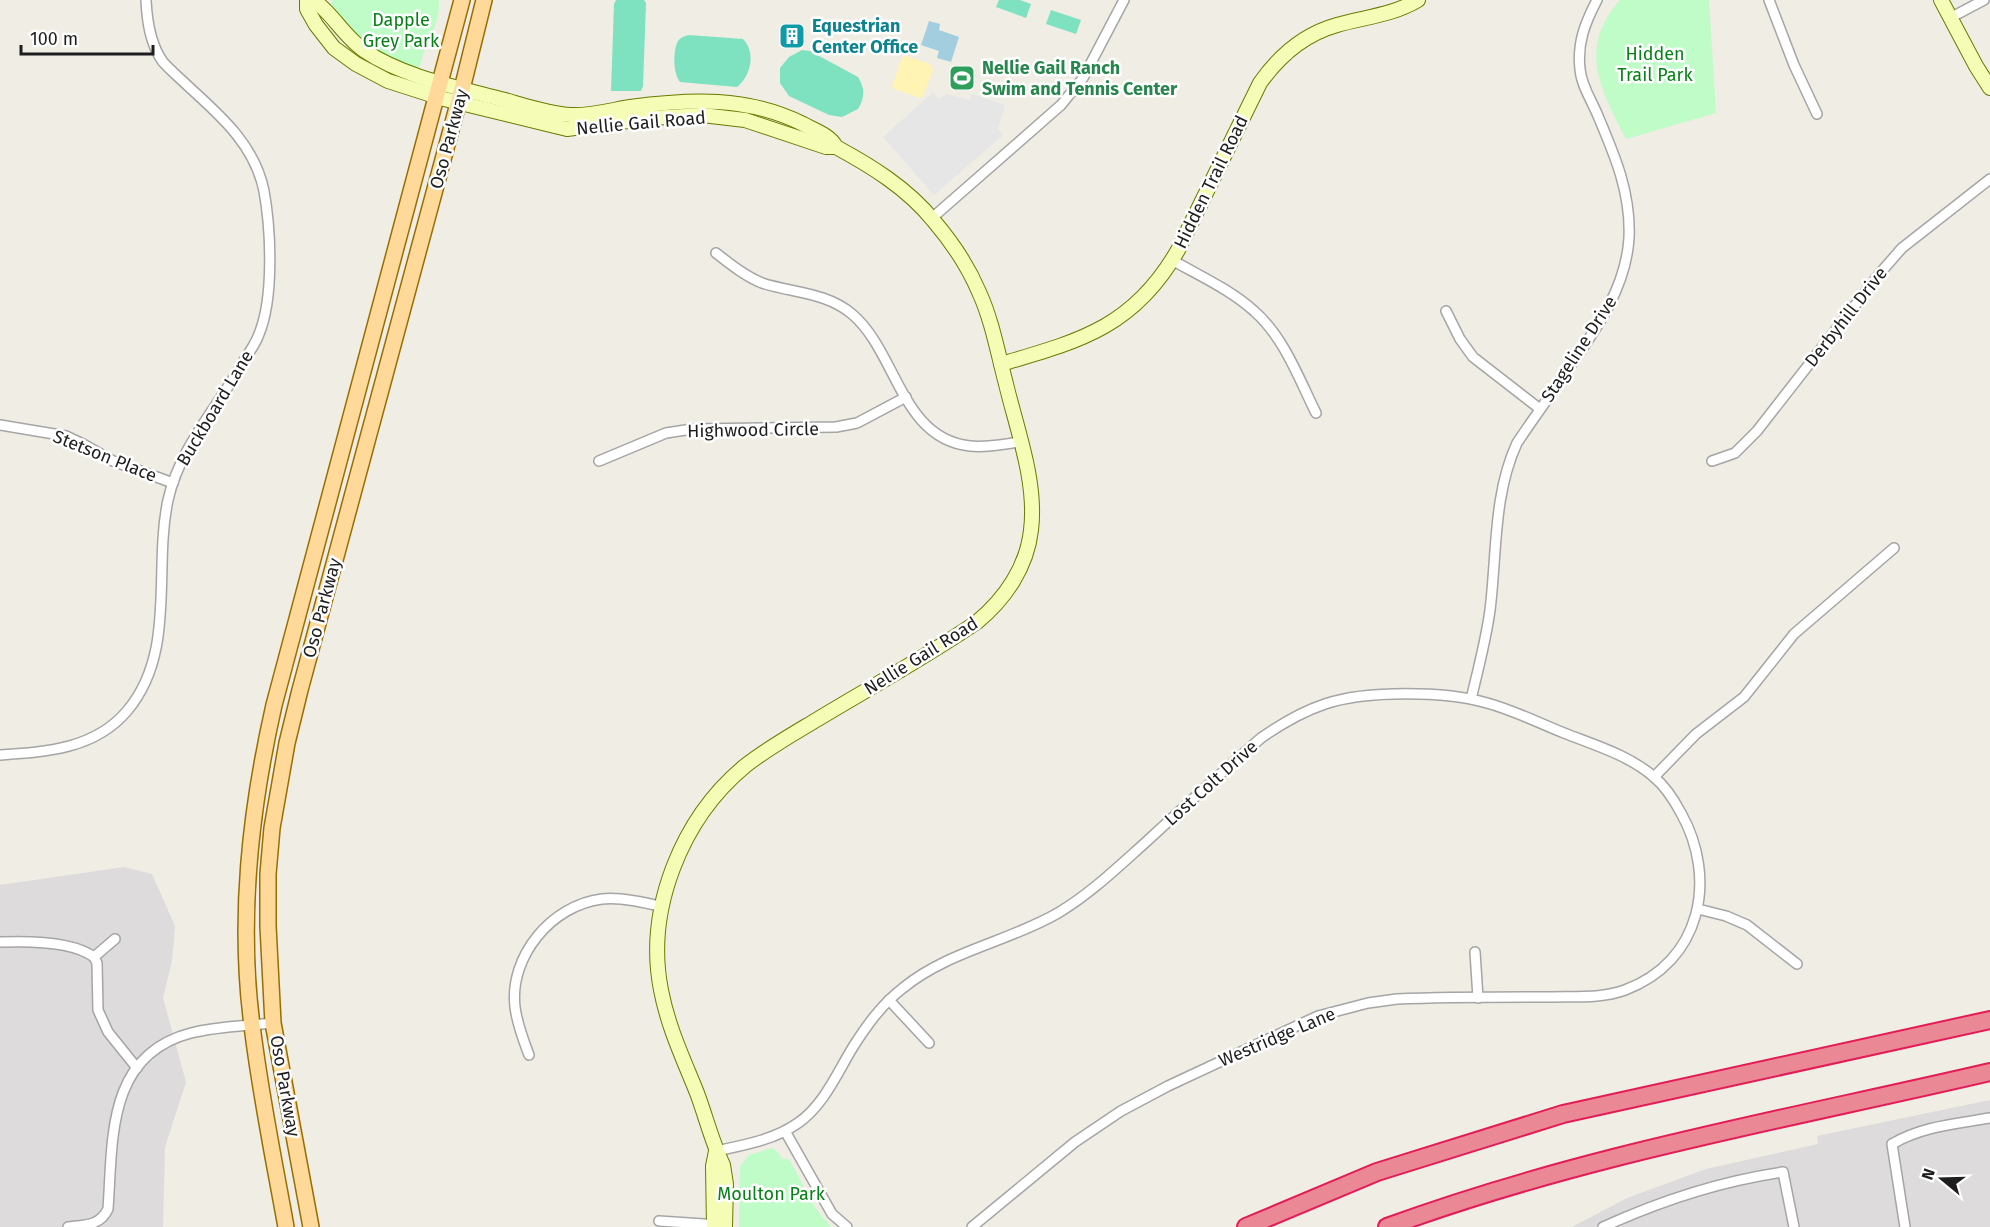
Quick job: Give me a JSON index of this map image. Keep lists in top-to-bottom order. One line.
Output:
{"streets":{"main road":["Oso Parkway"],"street":["Nellie Gail Road","Hidden Trail Road","Derbyhill Drive","Stageline Drive","Buckboard Lane","Highwood Circle","Stetson Place","Lost Colt Drive","Westridge Lane"]},"crossings":[["Nellie Gail Road","Oso Parkway"],["Nellie Gail Road","Hidden Trail Road"],["Nellie Gail Road","Lost Colt Drive"],["Stageline Drive","Lost Colt Drive"],["Buckboard Lane","Stetson Place"],["Lost Colt Drive","Westridge Lane"]],"parks":["Dapple Grey Park","Hidden Trail Park","Moulton Park"],"places":{"building":["Equestrian Center Office"],"sports":["Nellie Gail Ranch Swim and Tennis Center"]},"scale_bar":"100 m","north":"left"}
